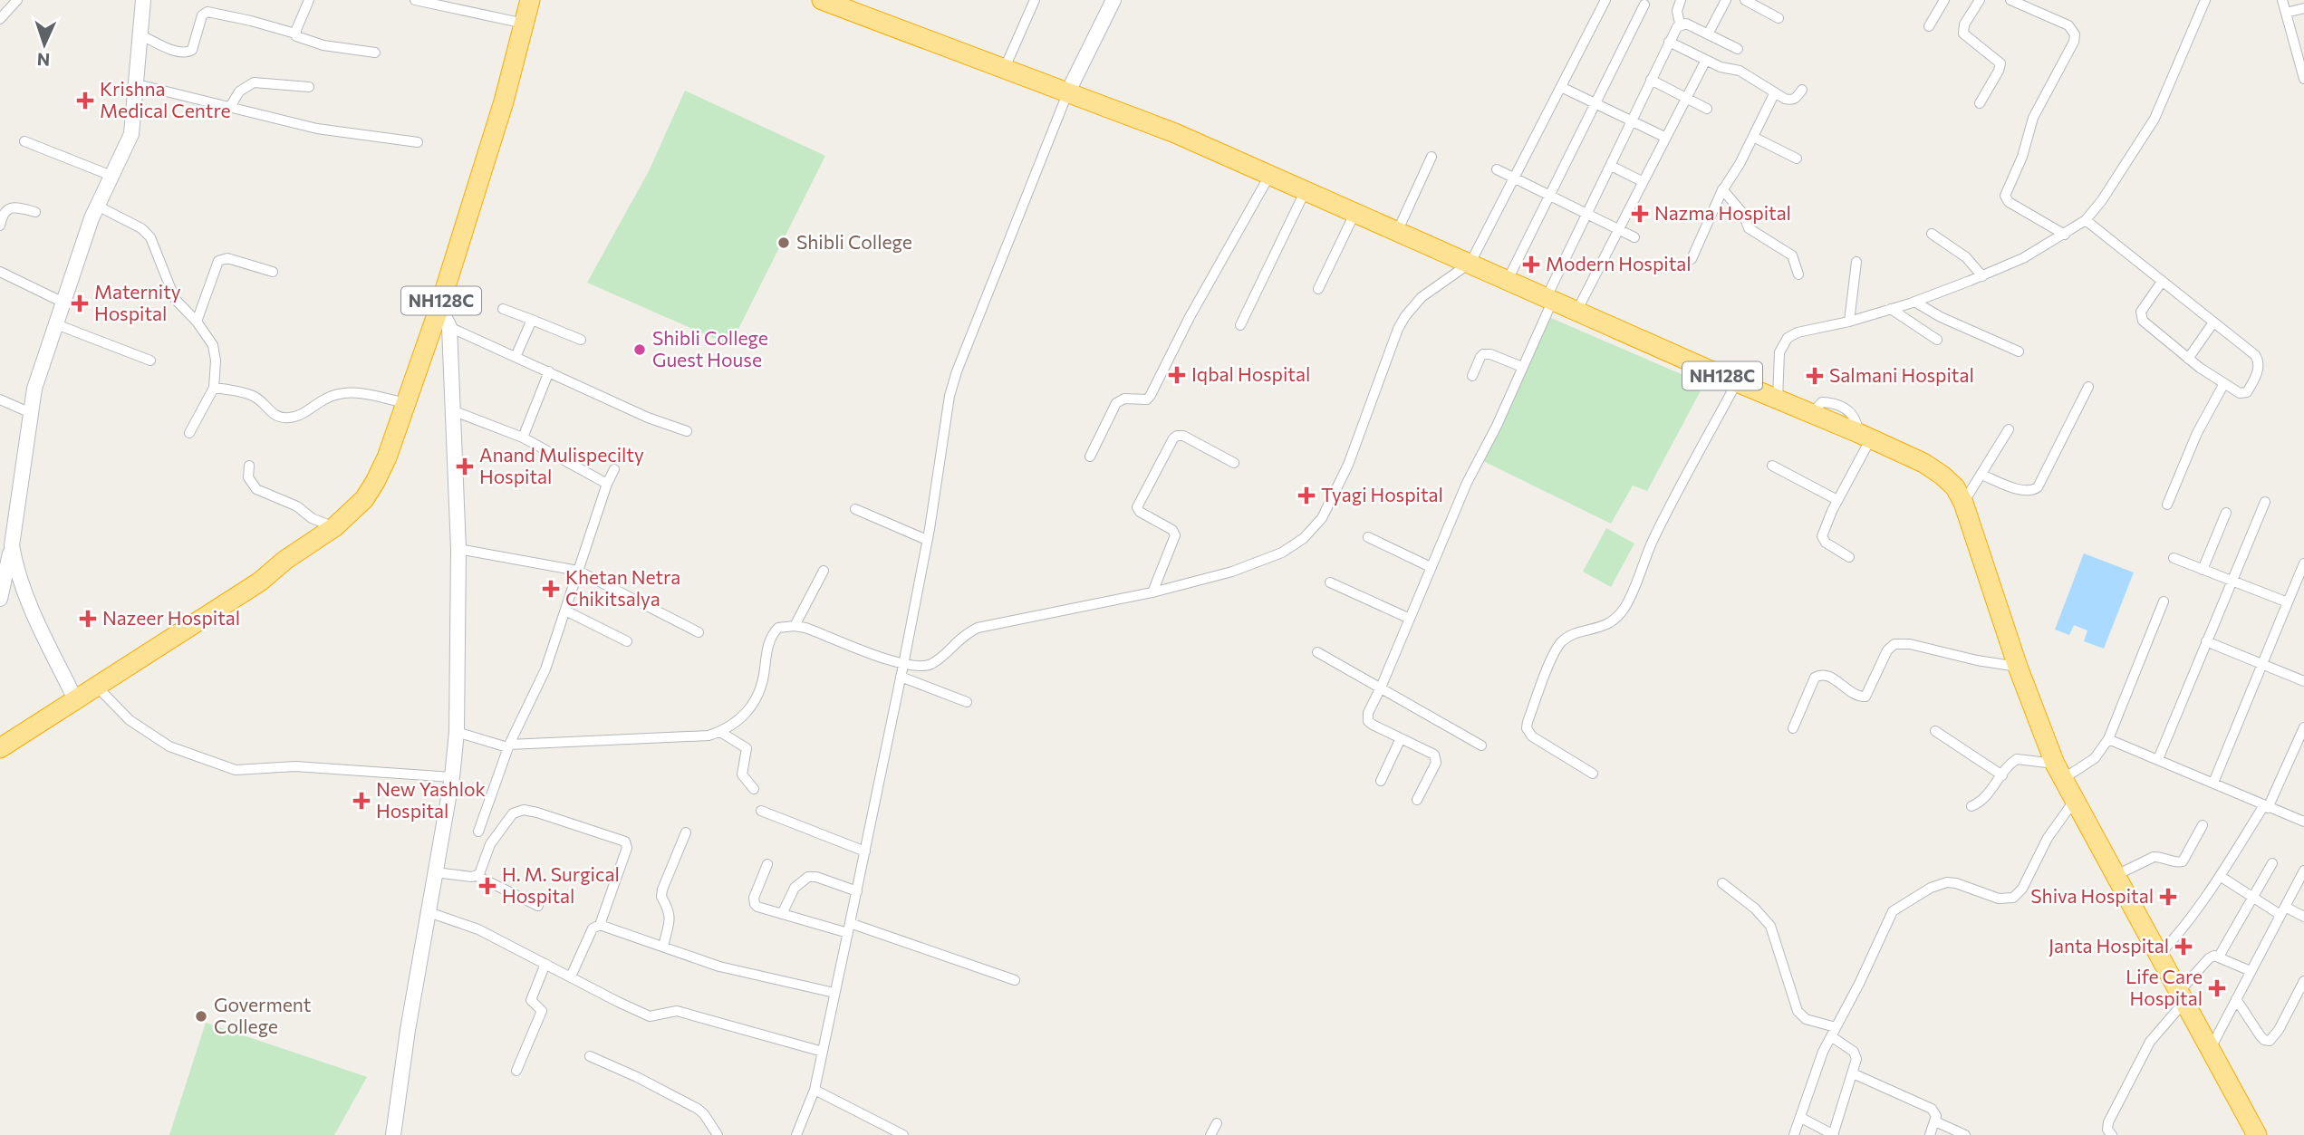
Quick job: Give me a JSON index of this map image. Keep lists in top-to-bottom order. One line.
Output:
{"streets":{"highway":["NH128C"]},"places":{"health":["Krishna Medical Centre","Nazma Hospital","Modern Hospital","Maternity Hospital","Iqbal Hospital","Salmani Hospital","Anand Mulispecilty Hospital","Tyagi Hospital","Khetan Netra Chikitsalya","Nazeer Hospital","New Yashlok Hospital","H. M. Surgical Hospital","Shiva Hospital","Janta Hospital","Life Care Hospital"],"other":["Shibli College","Shibli College Guest House","Goverment College"]},"north":"bottom"}
